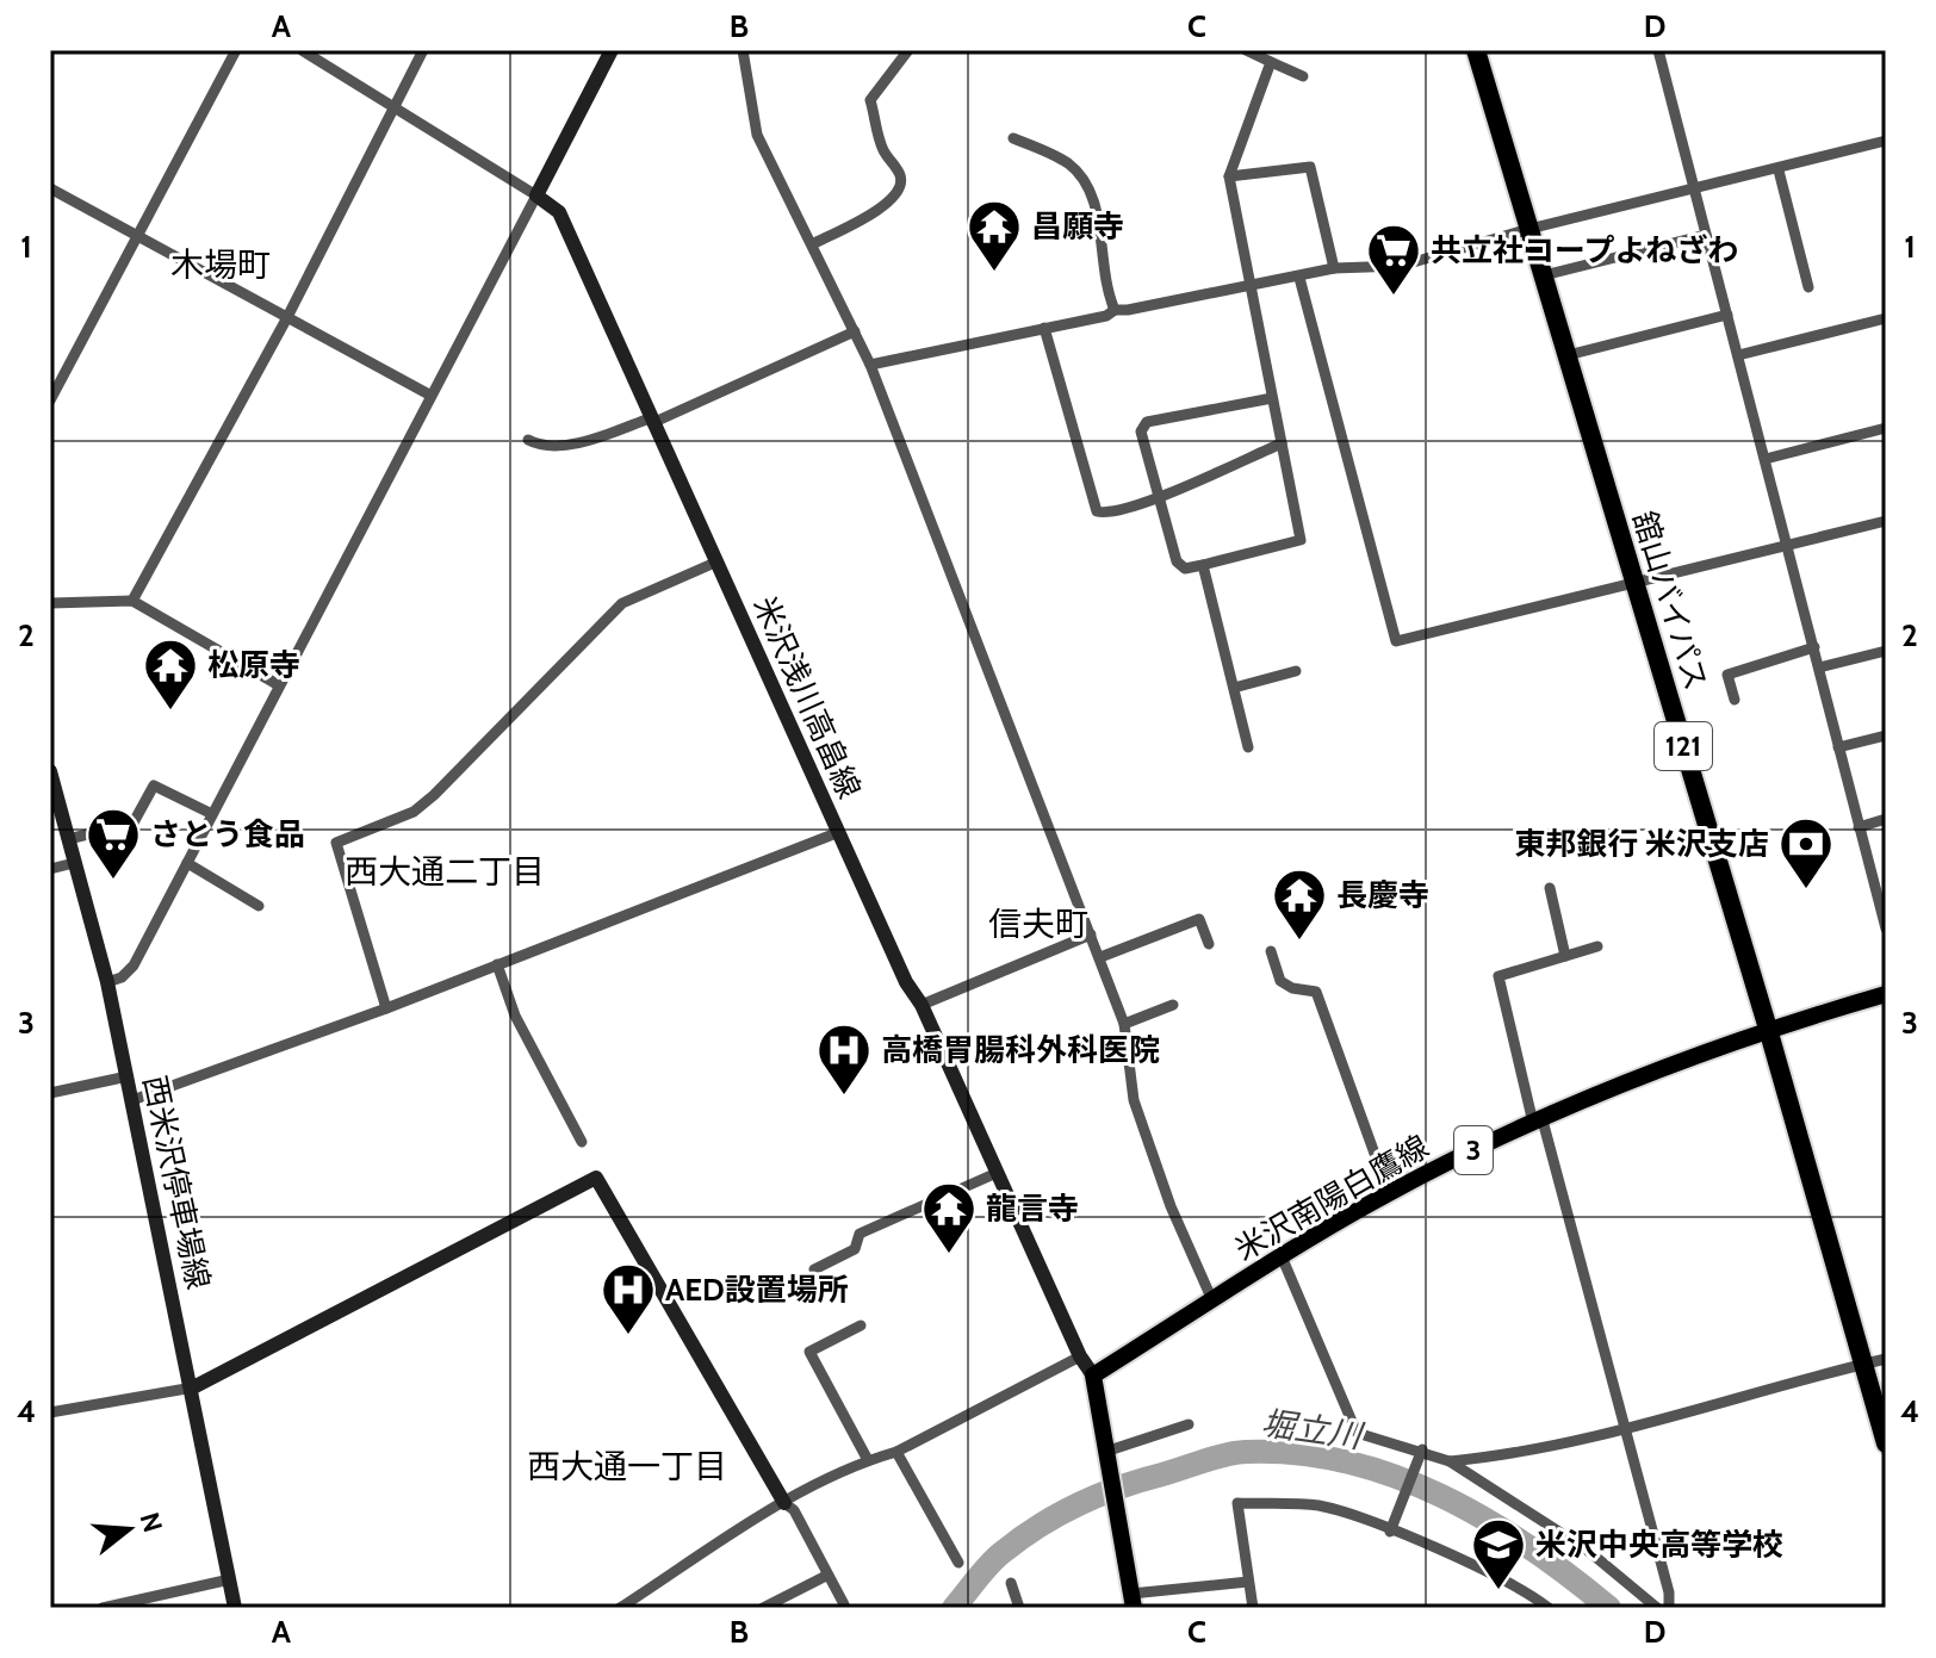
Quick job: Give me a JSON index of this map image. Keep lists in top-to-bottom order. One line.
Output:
{"streets":{"highway":["舘山バイパス","121"],"main road":["米沢浅川高畠線","3","西米沢停車場線","米沢南陽白鷹線"]},"crossings":[["舘山バイパス","米沢南陽白鷹線"],["米沢浅川高畠線","米沢南陽白鷹線"]],"districts":["木場町","西大通二丁目","信夫町","西大通一丁目"],"water":["堀立川"],"places":{"temple":["昌願寺","松原寺","長慶寺","龍言寺"],"supermarket":["共立社コープよねざわ","さとう食品"],"bank":["東邦銀行 米沢支店"],"hospital":["高橋胃腸科外科医院","AED設置場所"],"school or university":["米沢中央高等学校"]},"north":"right","grid":{"columns":["A","B","C","D"],"rows":["1","2","3","4"]}}
